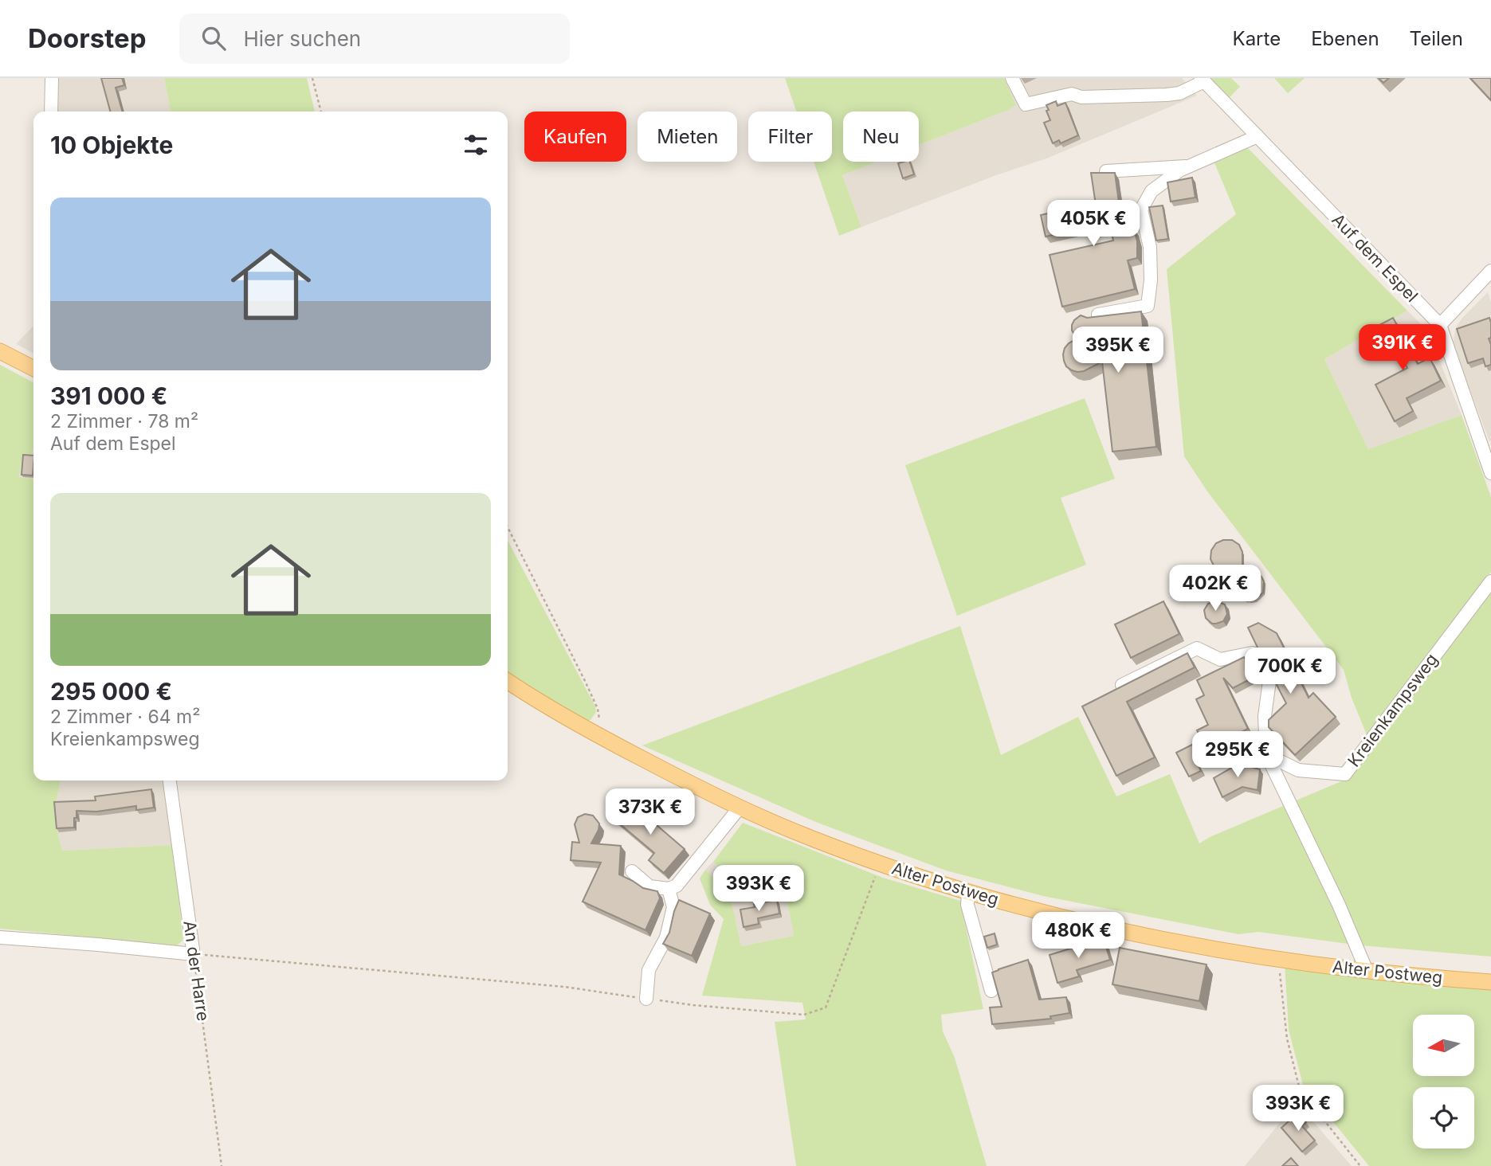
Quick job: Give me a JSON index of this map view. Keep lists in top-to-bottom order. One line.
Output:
{"streets":{"main road":["Alter Postweg"],"street":["Auf dem Espel","Kreienkampsweg","An der Harre"]},"north":"left","page":{"header":"Doorstep","search":"Hier suchen","nav":["Karte","Ebenen","Teilen"],"chip":["Kaufen","Mieten","Filter","Neu"],"heading":"10 Objekte","list":[{"name":"391 000 €","note":"2 Zimmer · 78 m² · Auf dem Espel"},{"name":"295 000 €","note":"2 Zimmer · 64 m² · Kreienkampsweg"}],"price":["405K €","391K €","395K €","402K €","700K €","295K €","373K €","393K €","480K €","393K €"]}}
